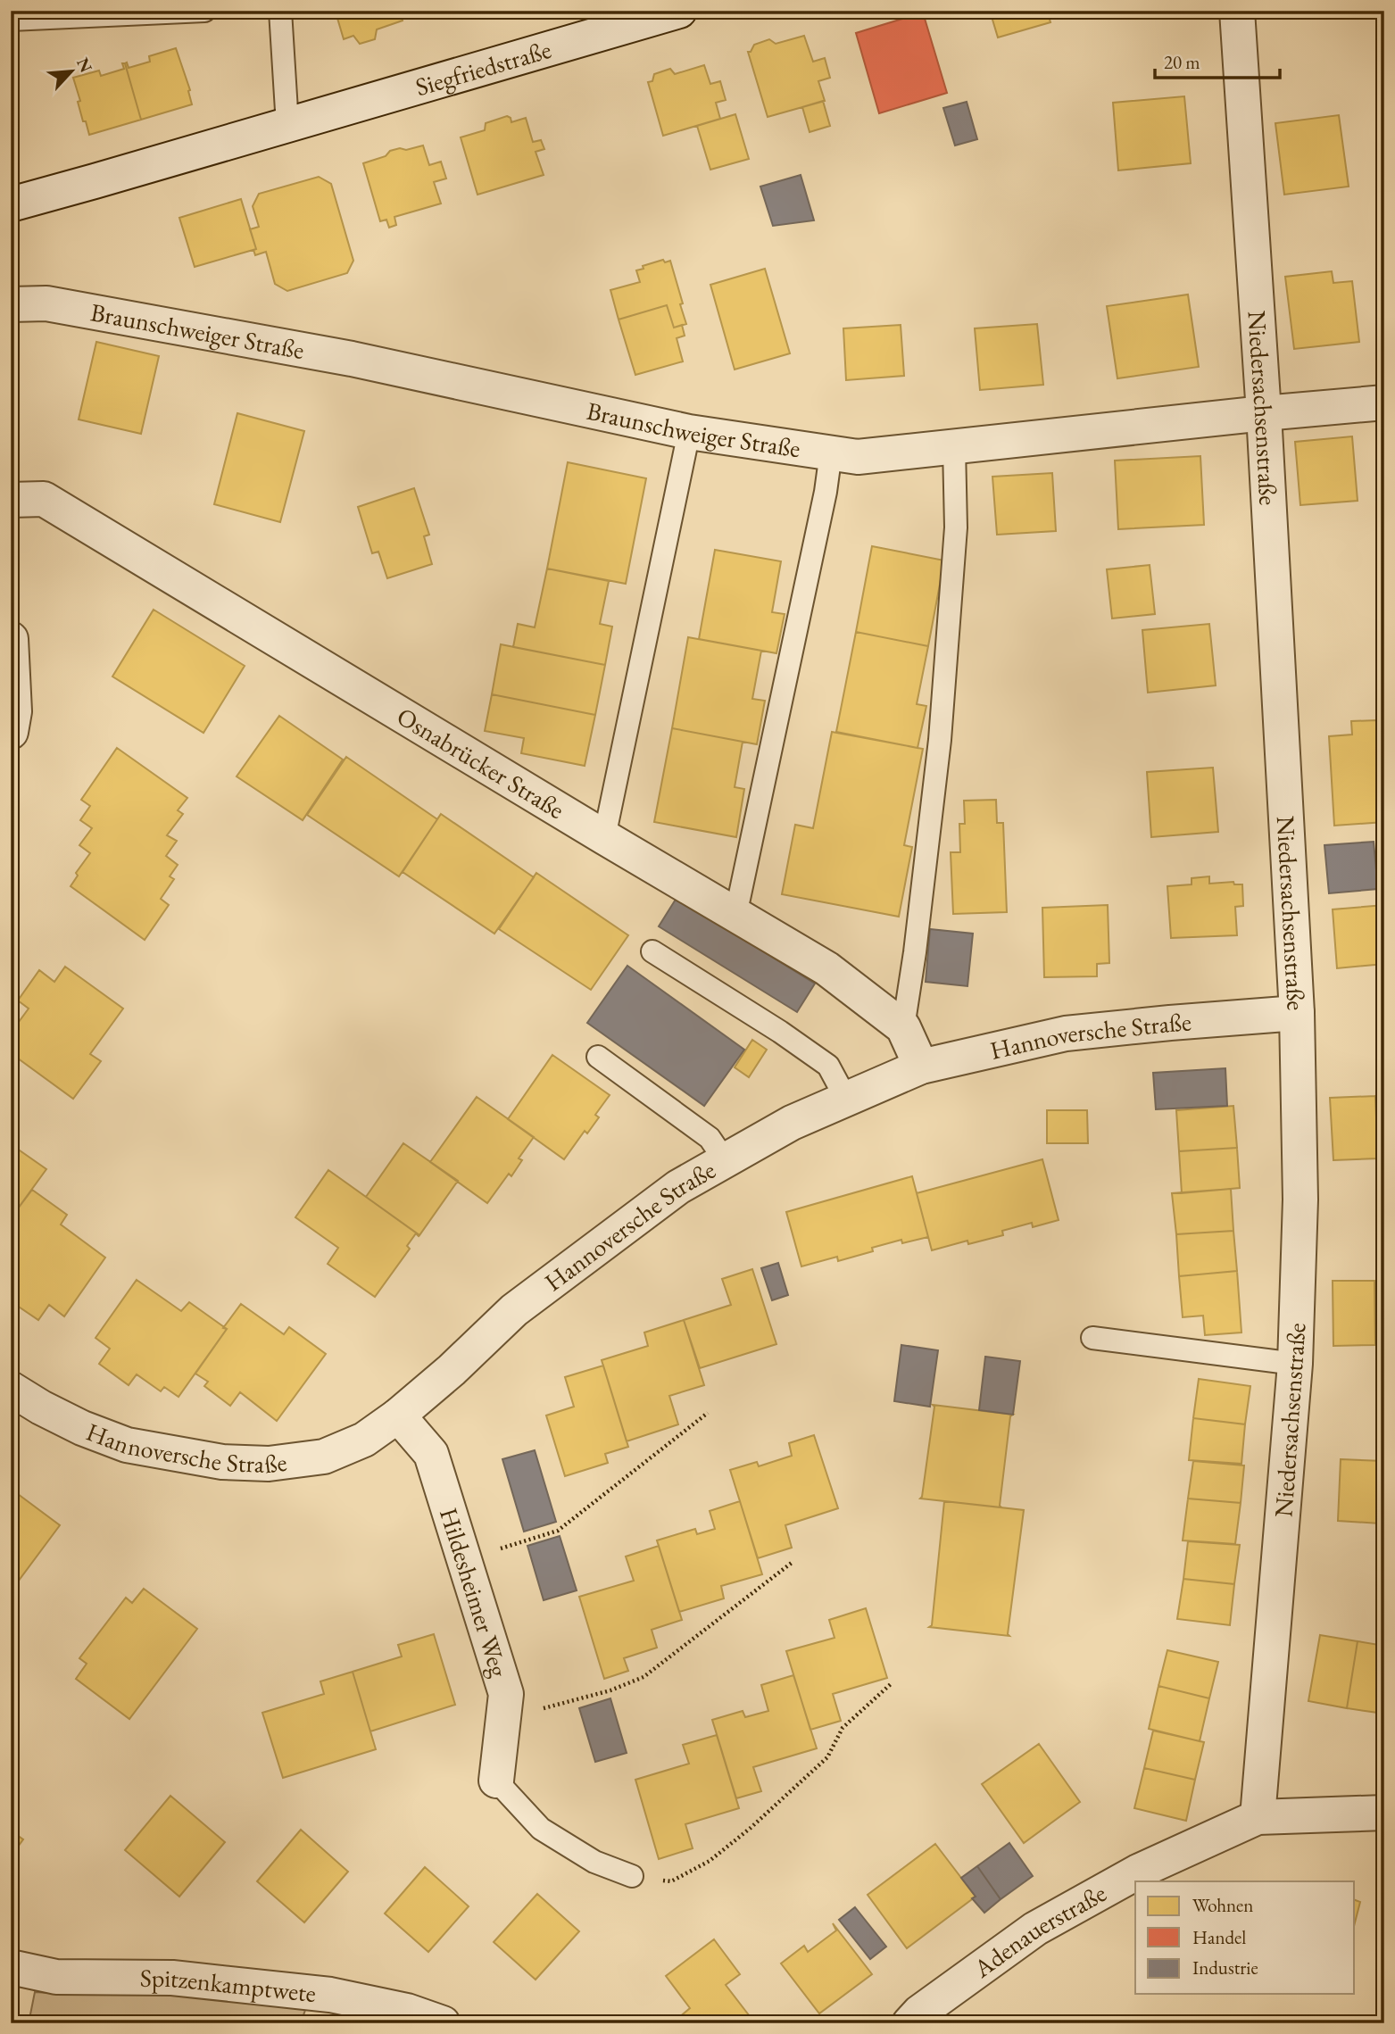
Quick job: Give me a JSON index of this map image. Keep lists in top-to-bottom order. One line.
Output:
{"streets":{"street":["Siegfriedstraße","Braunschweiger Straße","Niedersachsenstraße","Osnabrücker Straße","Hannoversche Straße","Hildesheimer Weg","Adenauerstraße","Spitzenkamptwete"]},"crossings":[["Braunschweiger Straße","Niedersachsenstraße"],["Niedersachsenstraße","Hannoversche Straße"],["Niedersachsenstraße","Adenauerstraße"],["Osnabrücker Straße","Hannoversche Straße"],["Hannoversche Straße","Hildesheimer Weg"]],"legend":["Wohnen","Handel","Industrie"],"scale_bar":"20 m","north":"top right"}
